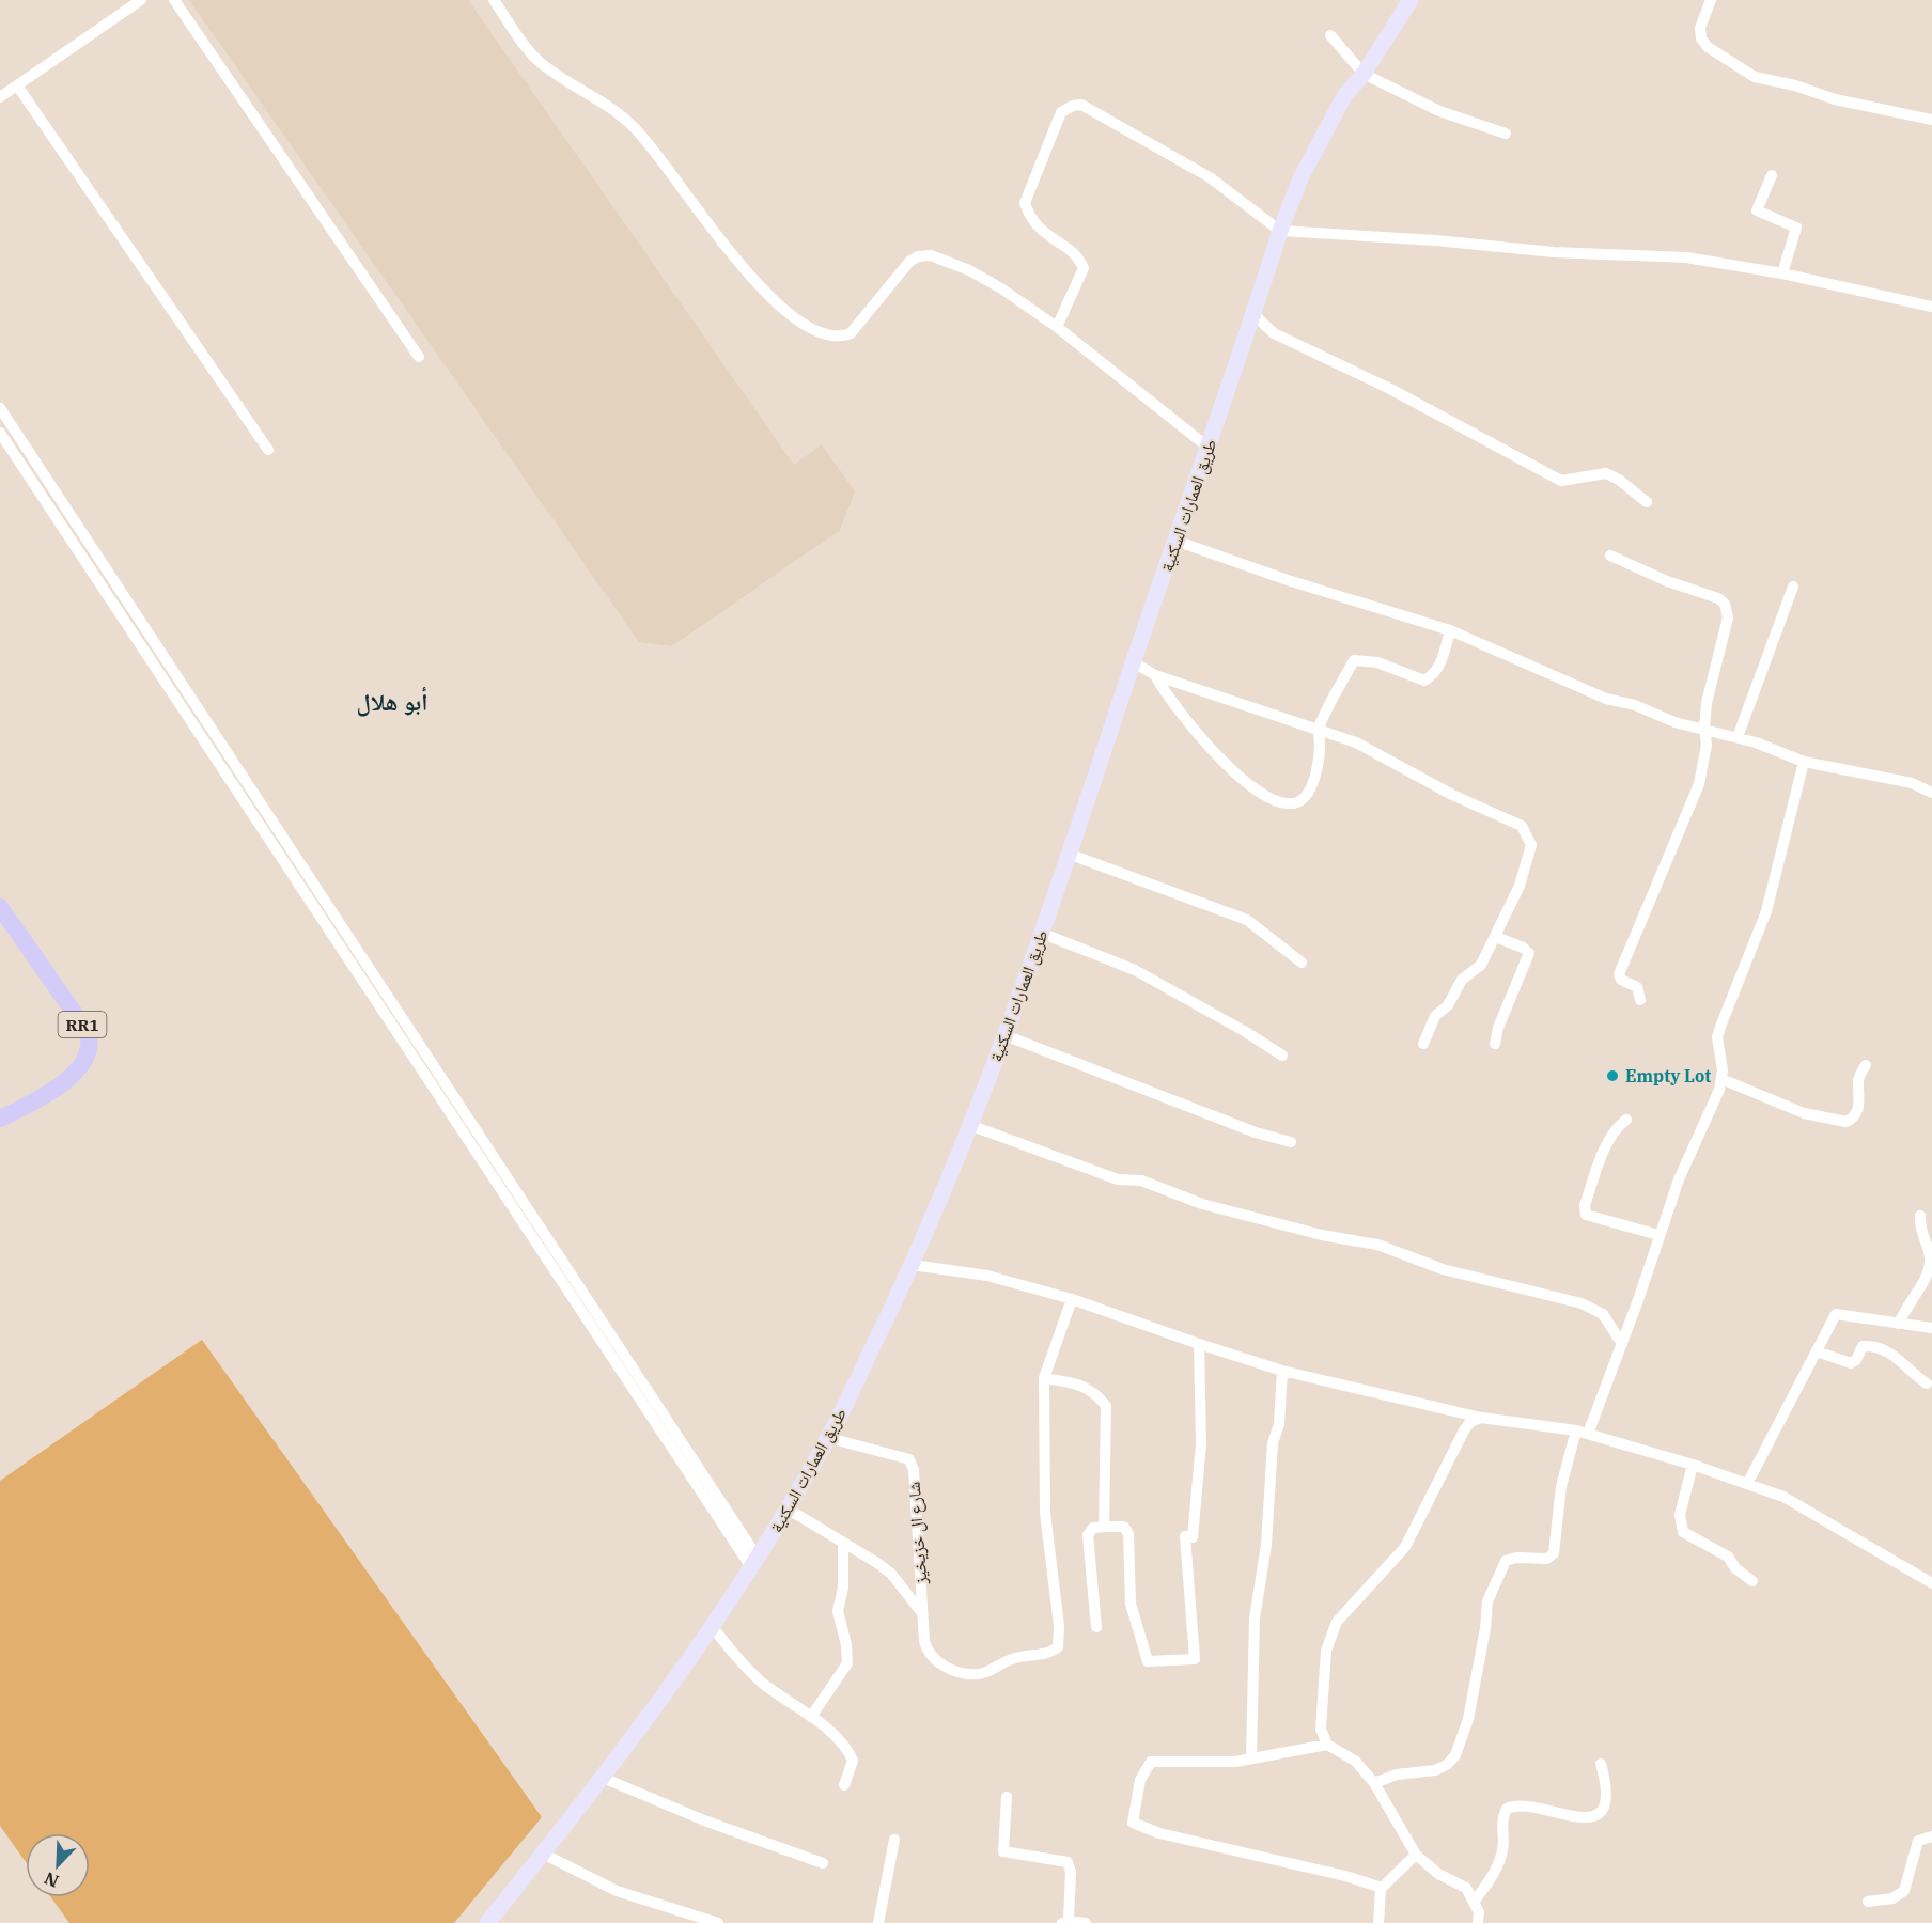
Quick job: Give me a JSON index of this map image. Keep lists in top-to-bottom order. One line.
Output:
{"streets":{"main road":["طريق العمارات السكنية","RR1"],"street":["شارع ال خزيخيز"]},"crossings":[["طريق العمارات السكنية","شارع ال خزيخيز"]],"districts":["أبو هلال"],"places":["Empty Lot"],"north":"bottom left"}
